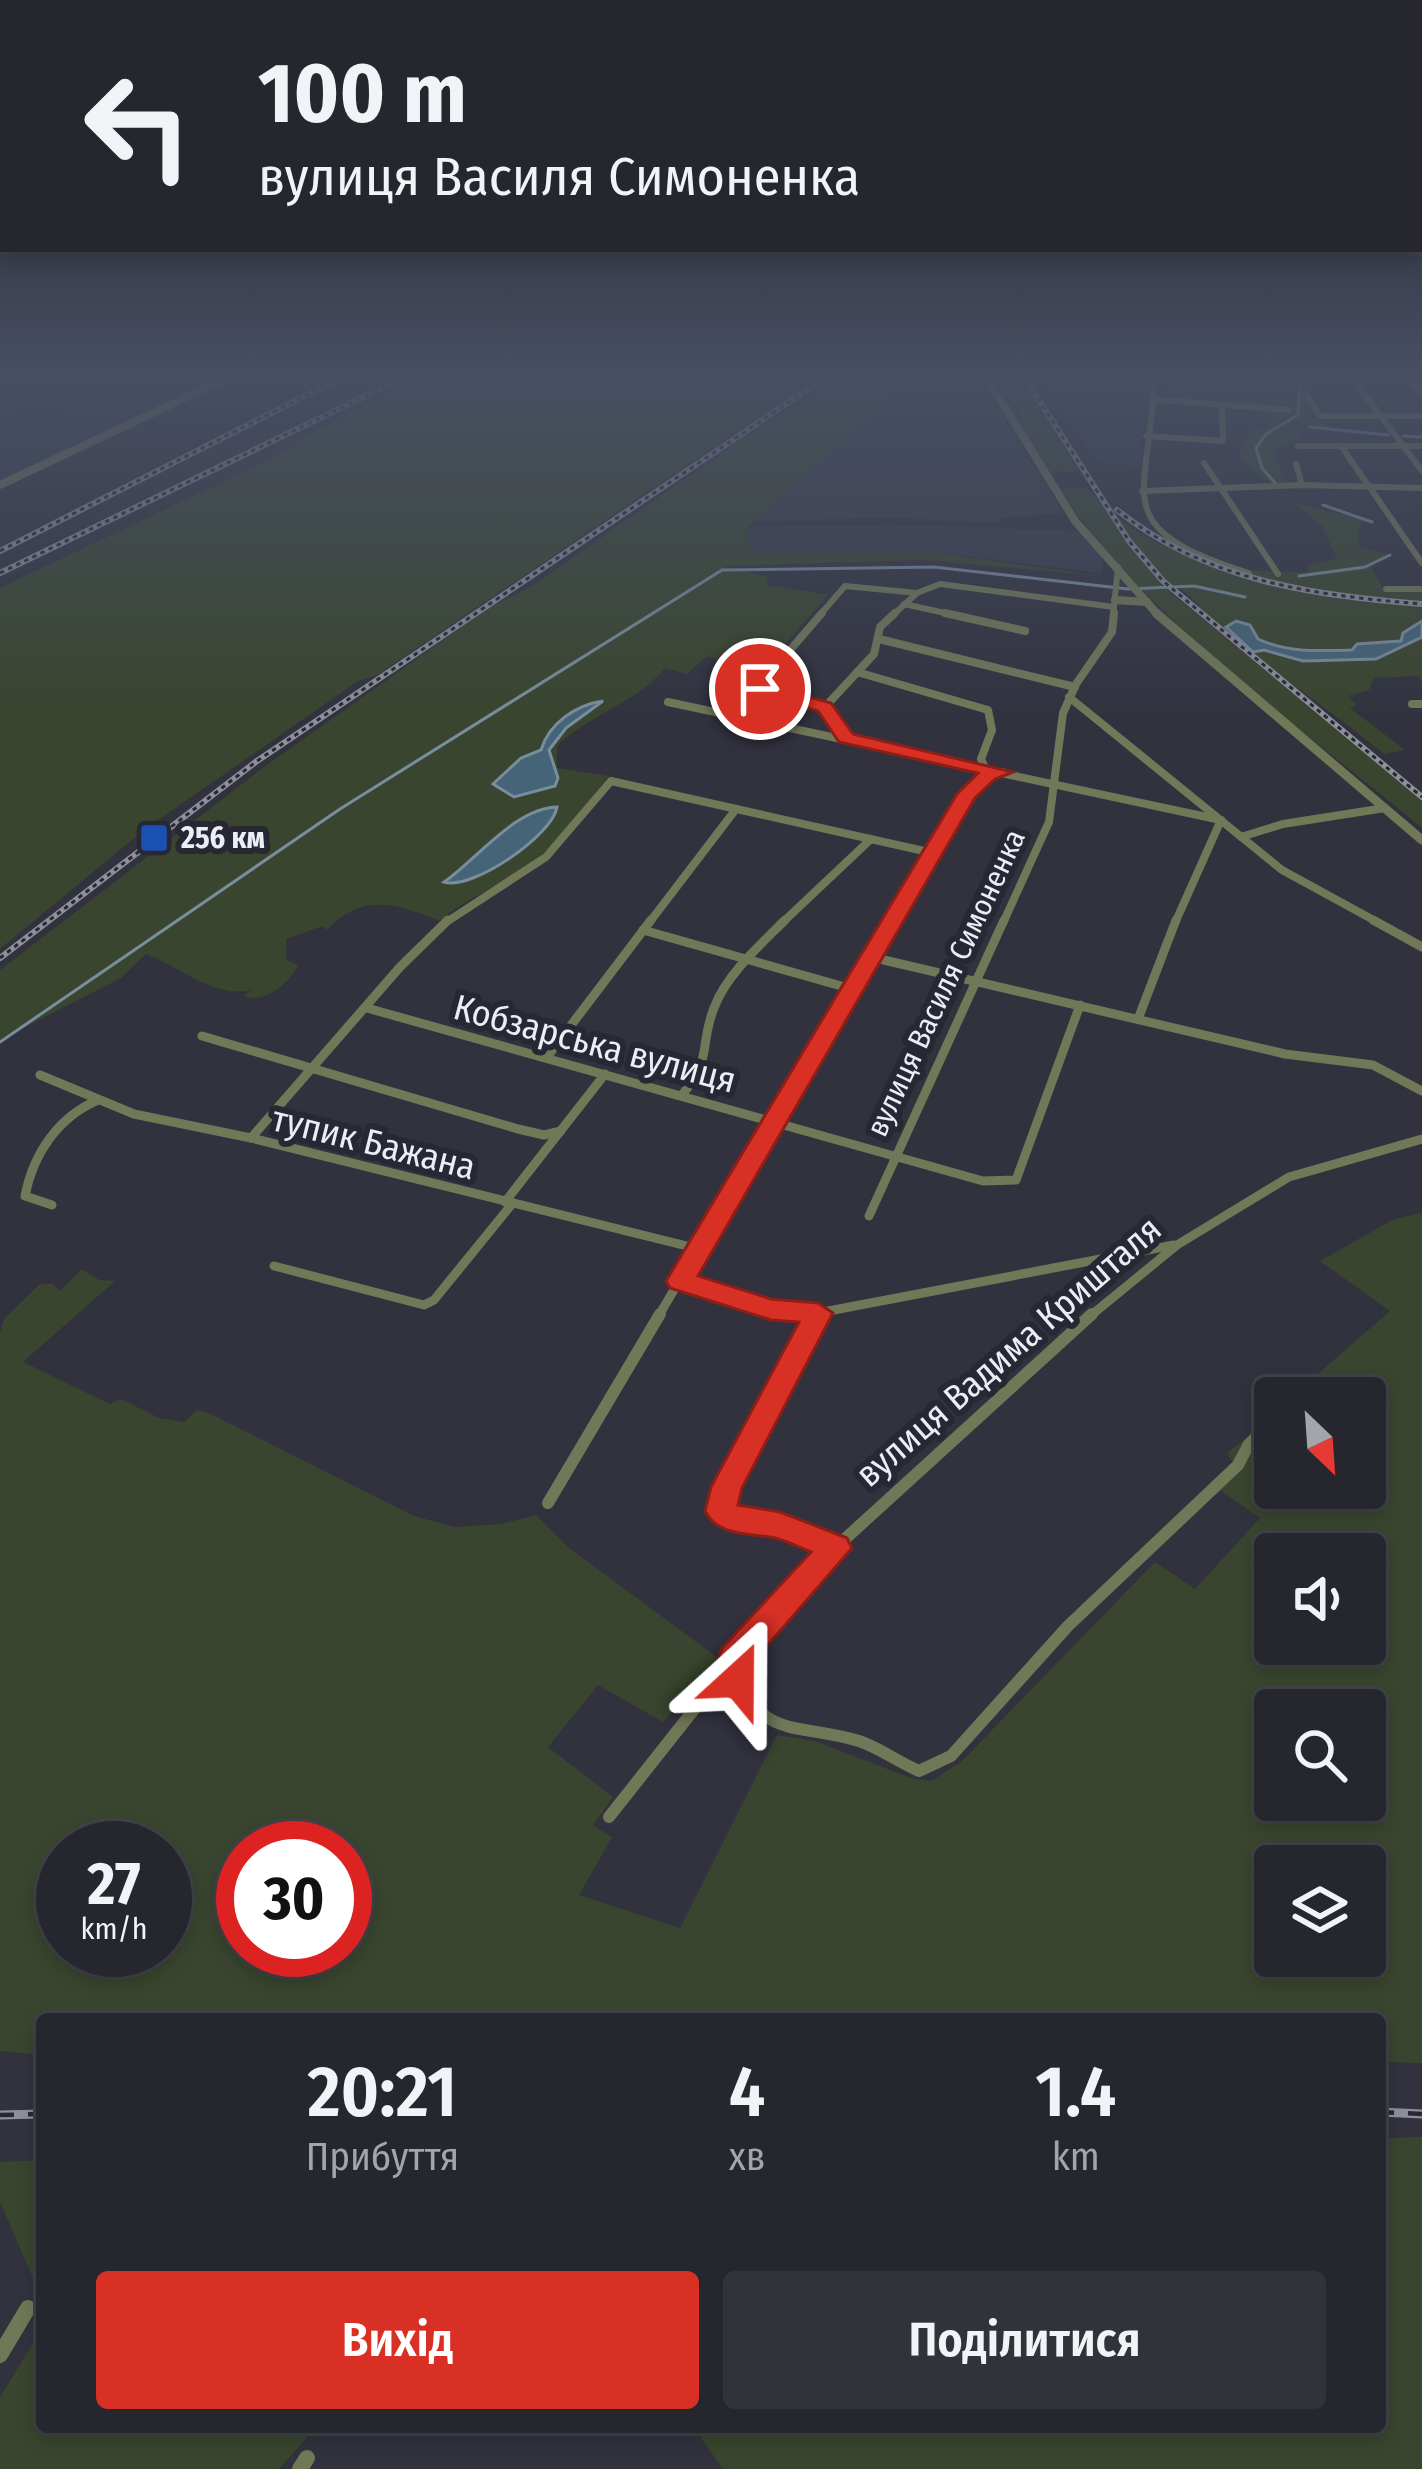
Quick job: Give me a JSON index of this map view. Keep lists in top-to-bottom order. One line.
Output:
{"streets":{"street":["вулиця Василя Симоненка","Кобзарська вулиця","тупик Бажана","вулиця Вадима Кришталя"]},"crossings":[["вулиця Василя Симоненка","Кобзарська вулиця"]],"places":{"transit":["256 км"]},"north":"bottom right","page":{"turn":["100 m","вулиця Василя Симоненка"],"speed":"27 km/h","limit":"30","eta":["20:21","Прибуття","4","хв","1.4","km"],"buttons":["Вихід","Поділитися"]}}
